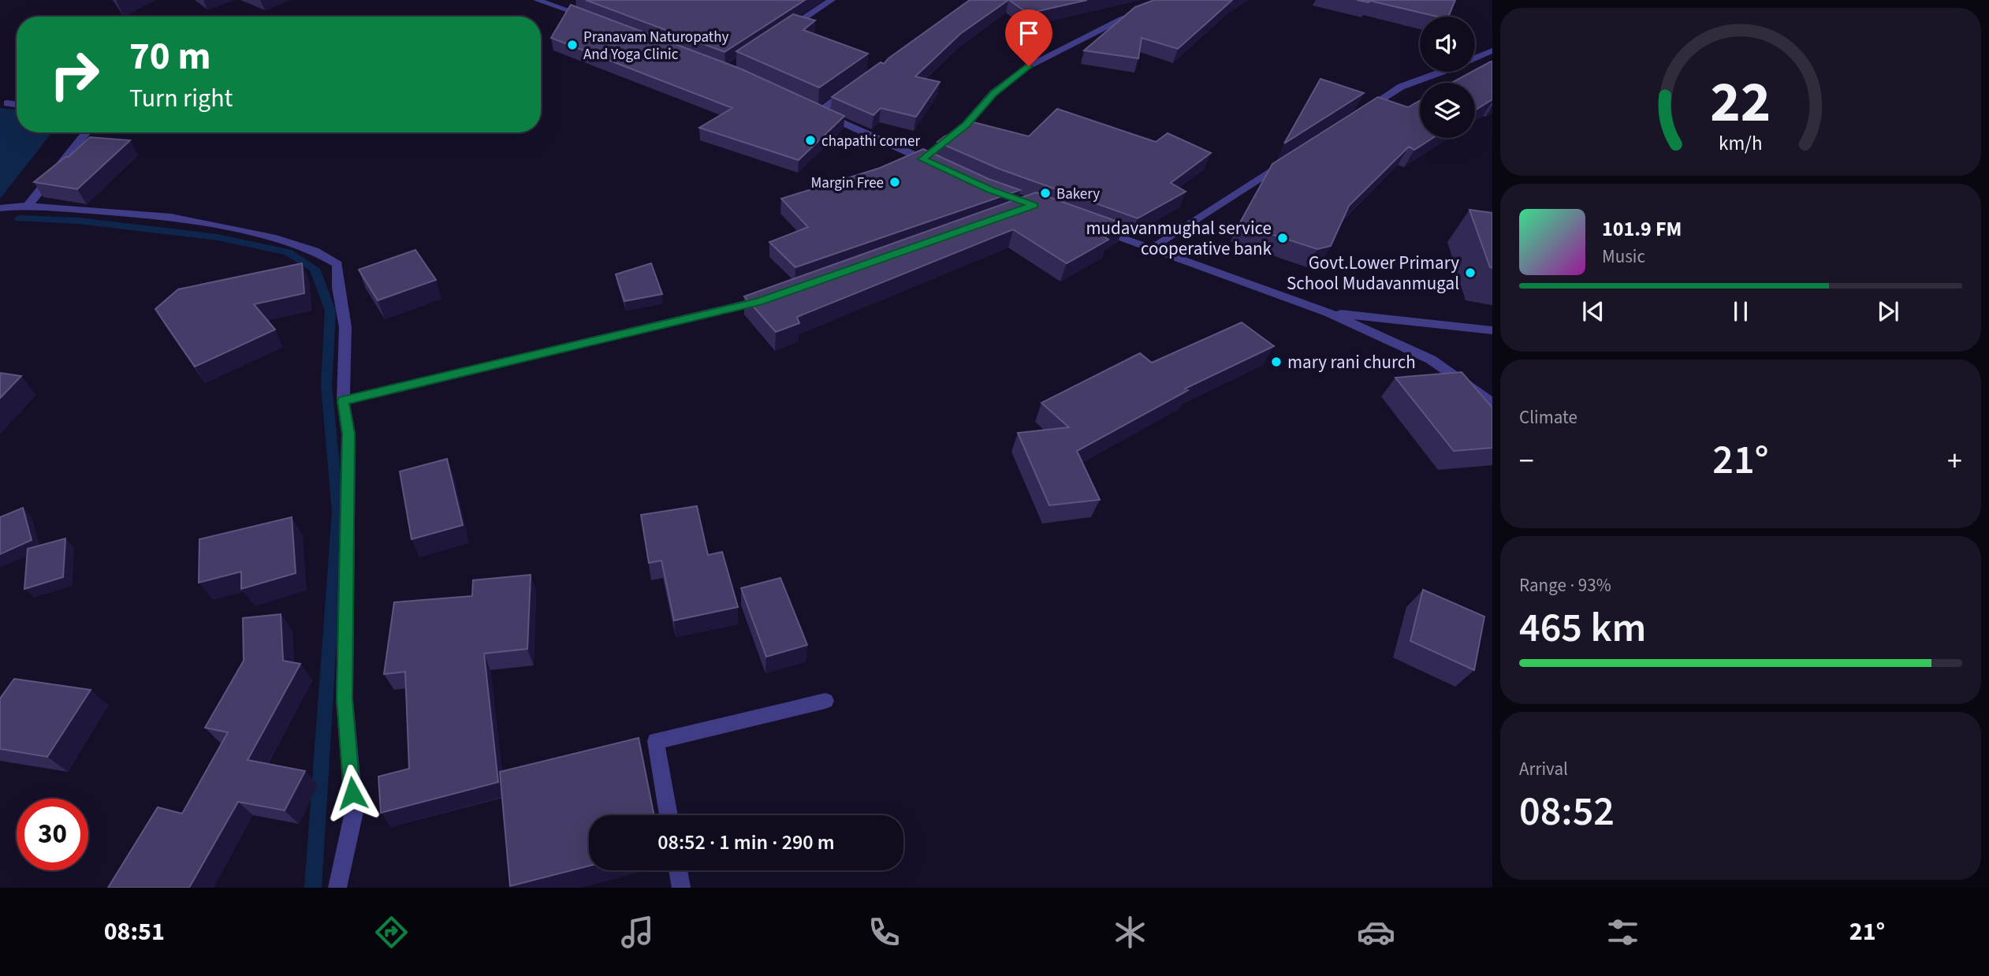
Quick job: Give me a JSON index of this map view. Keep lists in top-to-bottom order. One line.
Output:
{"places":["Pranavam Naturopathy And Yoga Clinic","chapathi corner","Margin Free","Bakery","mudavanmughal service cooperative bank","Govt.Lower Primary School Mudavanmugal","mary rani church"],"page":{"turn":["70 m","Turn right"],"song":["101.9 FM","Music"],"tile":["Climate",["Range · 93%","465 km"],["Arrival","08:52"]],"heat":["−","21°","+"],"limit":"30","trip":"08:52 · 1 min · 290 m","tabs":["08:51","21°"],"gauge":["22","km/h"]}}
